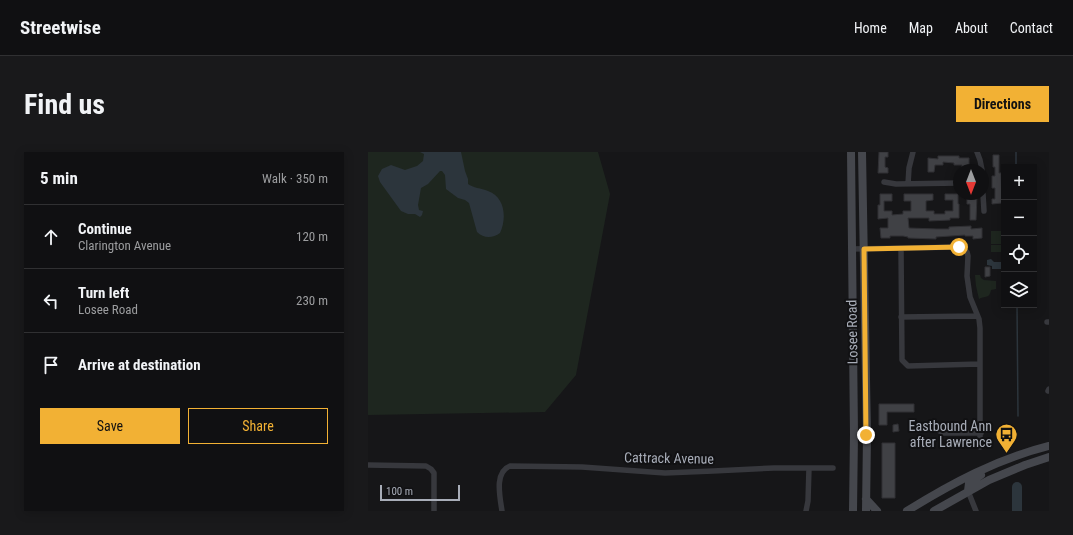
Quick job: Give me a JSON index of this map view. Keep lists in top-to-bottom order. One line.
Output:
{"streets":{"main road":["Losee Road"],"street":["Cattrack Avenue"]},"places":{"bus stop":["Eastbound Ann after Lawrence"]},"scale_bar":"100 m","north":"bottom","page":{"header":"Streetwise","nav":["Home","Map","About","Contact"],"buttons":["Directions",["Save","Share"]],"title":"Find us","heading":["5 min","Walk · 350 m"],"map_buttons":["+","−"],"list":[["Continue","Clarington Avenue","120 m"],["Turn left","Losee Road","230 m"],"Arrive at destination"],"scale":"100 m"}}
